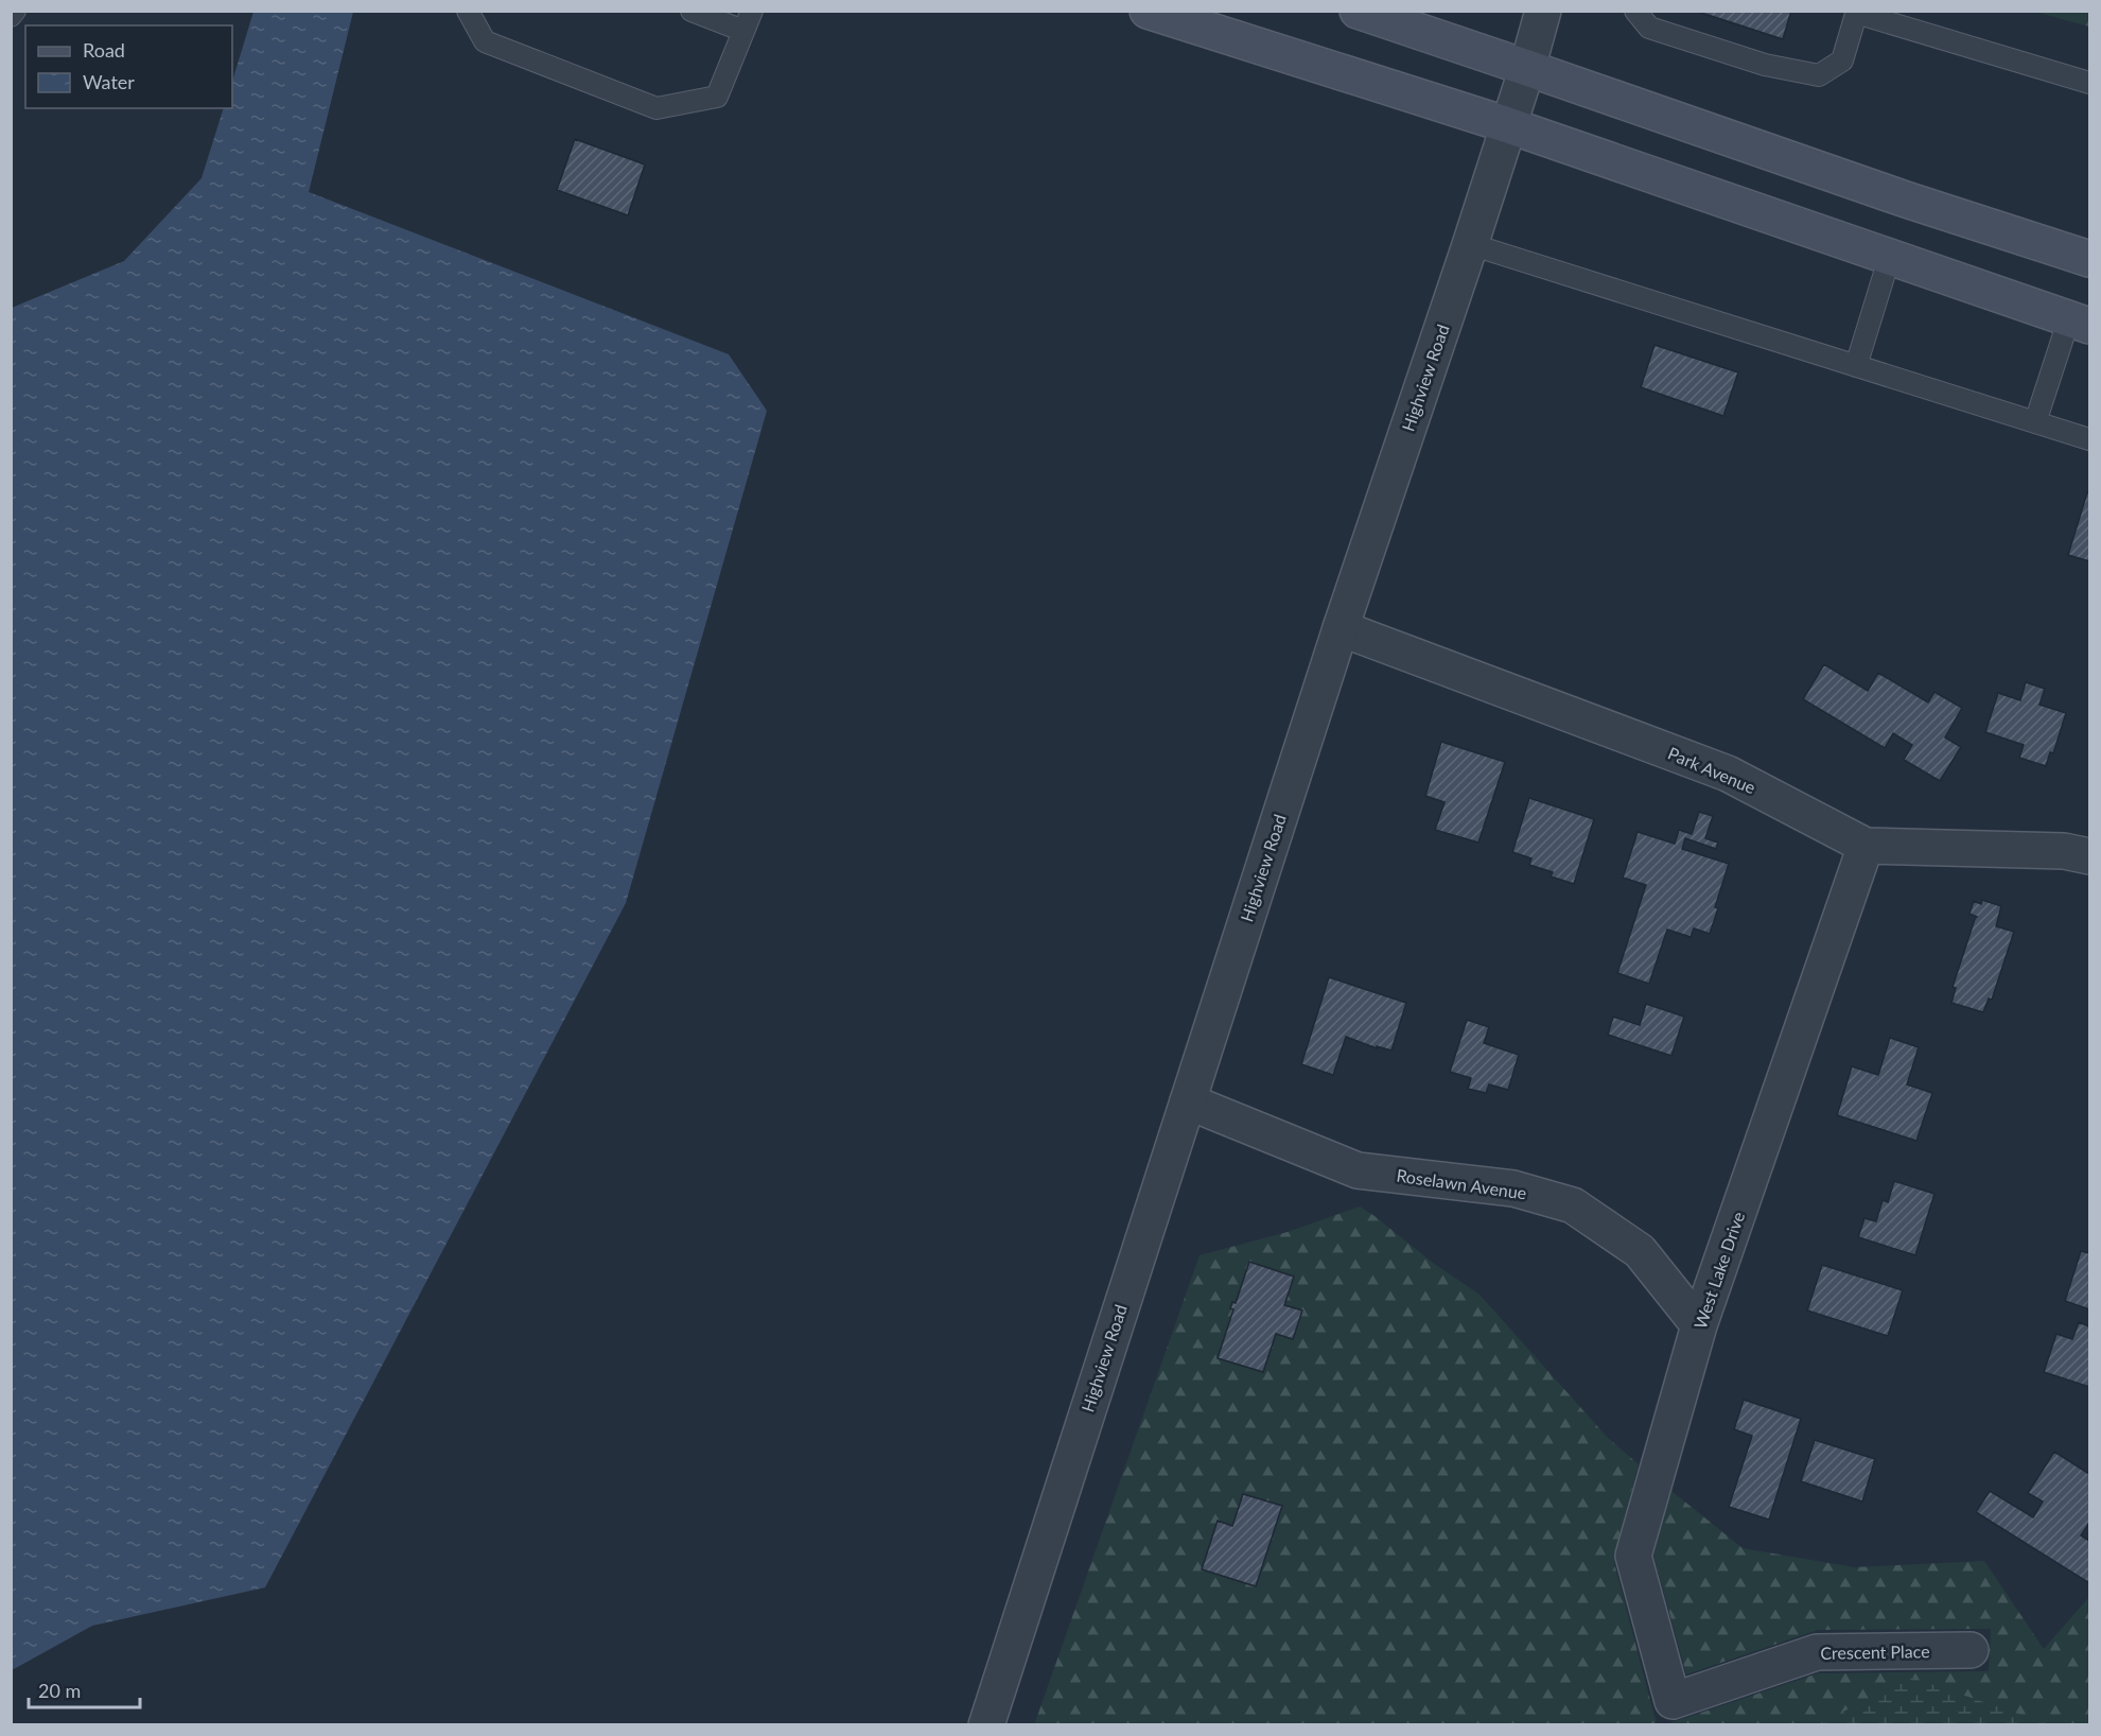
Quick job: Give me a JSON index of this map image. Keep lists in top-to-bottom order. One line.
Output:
{"streets":{"street":["Highview Road","Park Avenue","Roselawn Avenue","West Lake Drive","Crescent Place"]},"crossings":[["Highview Road","Park Avenue"],["Highview Road","Roselawn Avenue"],["Park Avenue","West Lake Drive"],["Roselawn Avenue","West Lake Drive"],["West Lake Drive","Crescent Place"]],"legend":["Road","Water"],"scale_bar":"20 m"}
